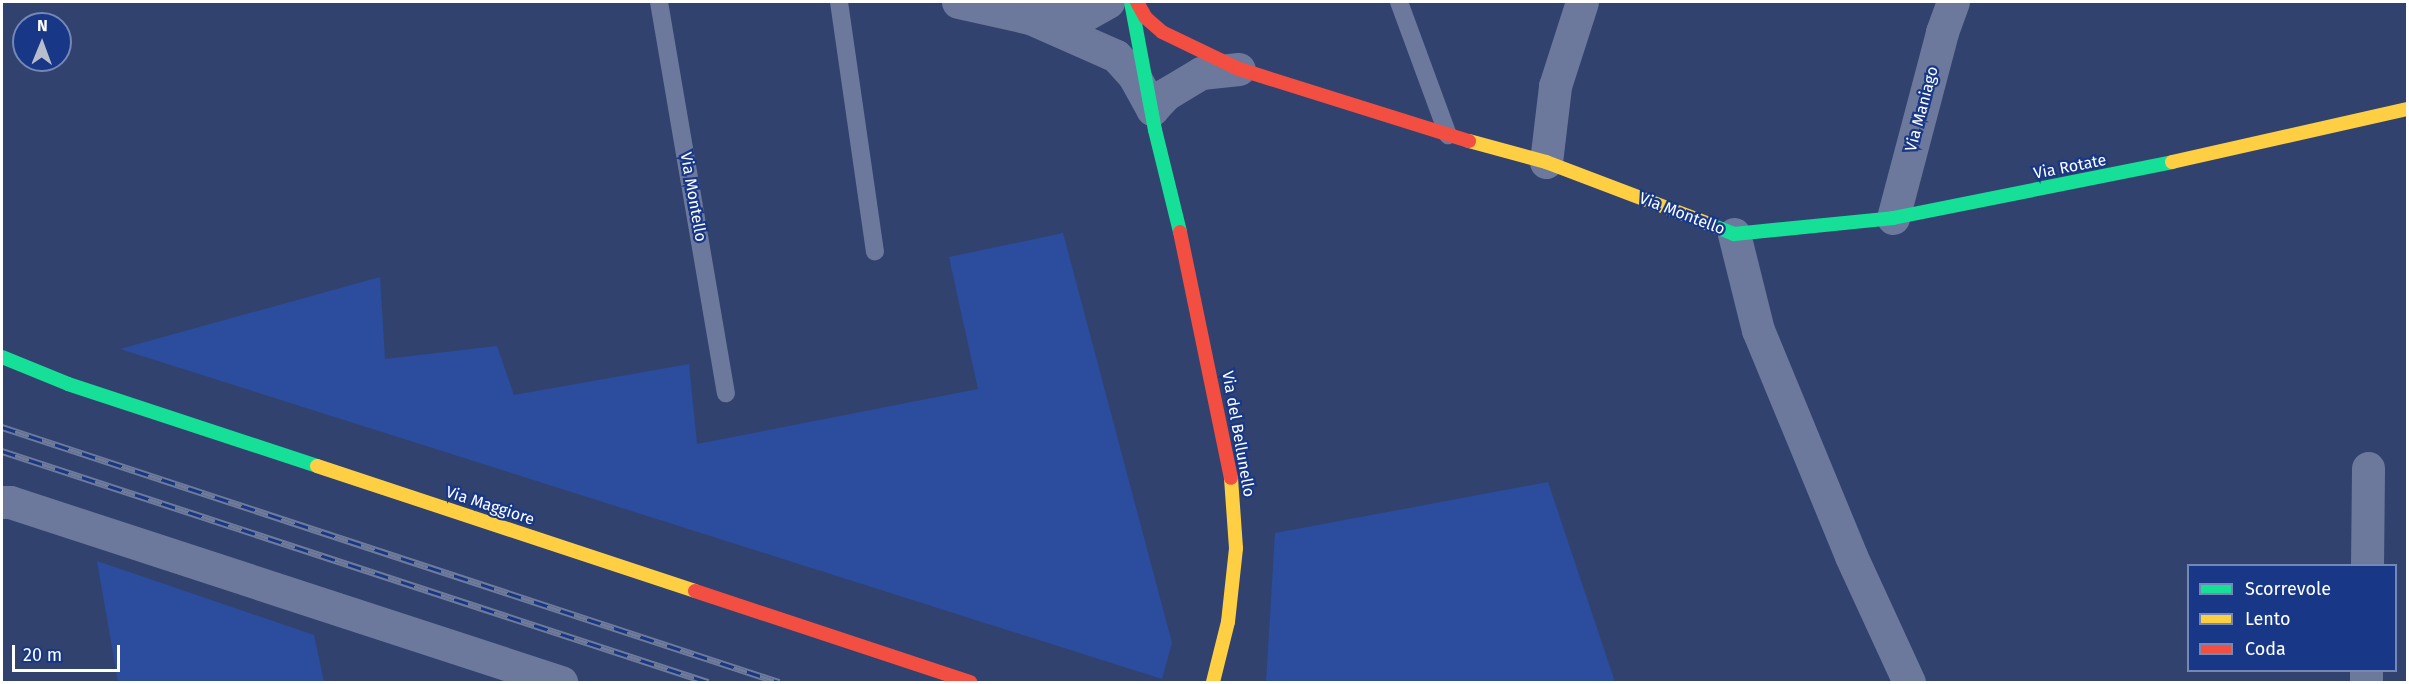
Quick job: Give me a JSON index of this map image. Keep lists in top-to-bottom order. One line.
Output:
{"streets":{"street":["Via Maniago","Via Rotate","Via Montello","Via del Bellunello","Via Maggiore"]},"crossings":[["Via Maniago","Via Rotate"],["Via Rotate","Via Montello"]],"legend":["Scorrevole","Lento","Coda"],"scale_bar":"20 m","north":"top"}
